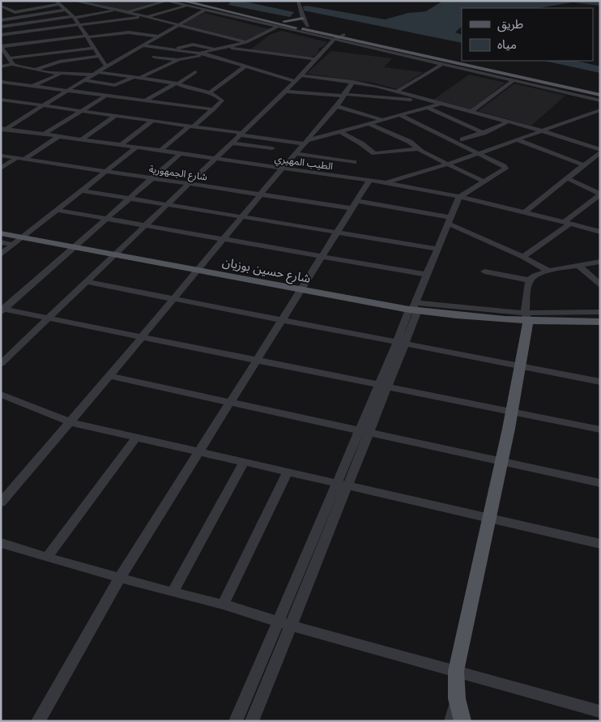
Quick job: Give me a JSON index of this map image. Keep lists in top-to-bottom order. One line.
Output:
{"streets":{"main road":["شارع حسين بوزيان"],"street":["الطيب المهيري","شارع الجمهورية"]},"legend":["طريق","مياه"]}
